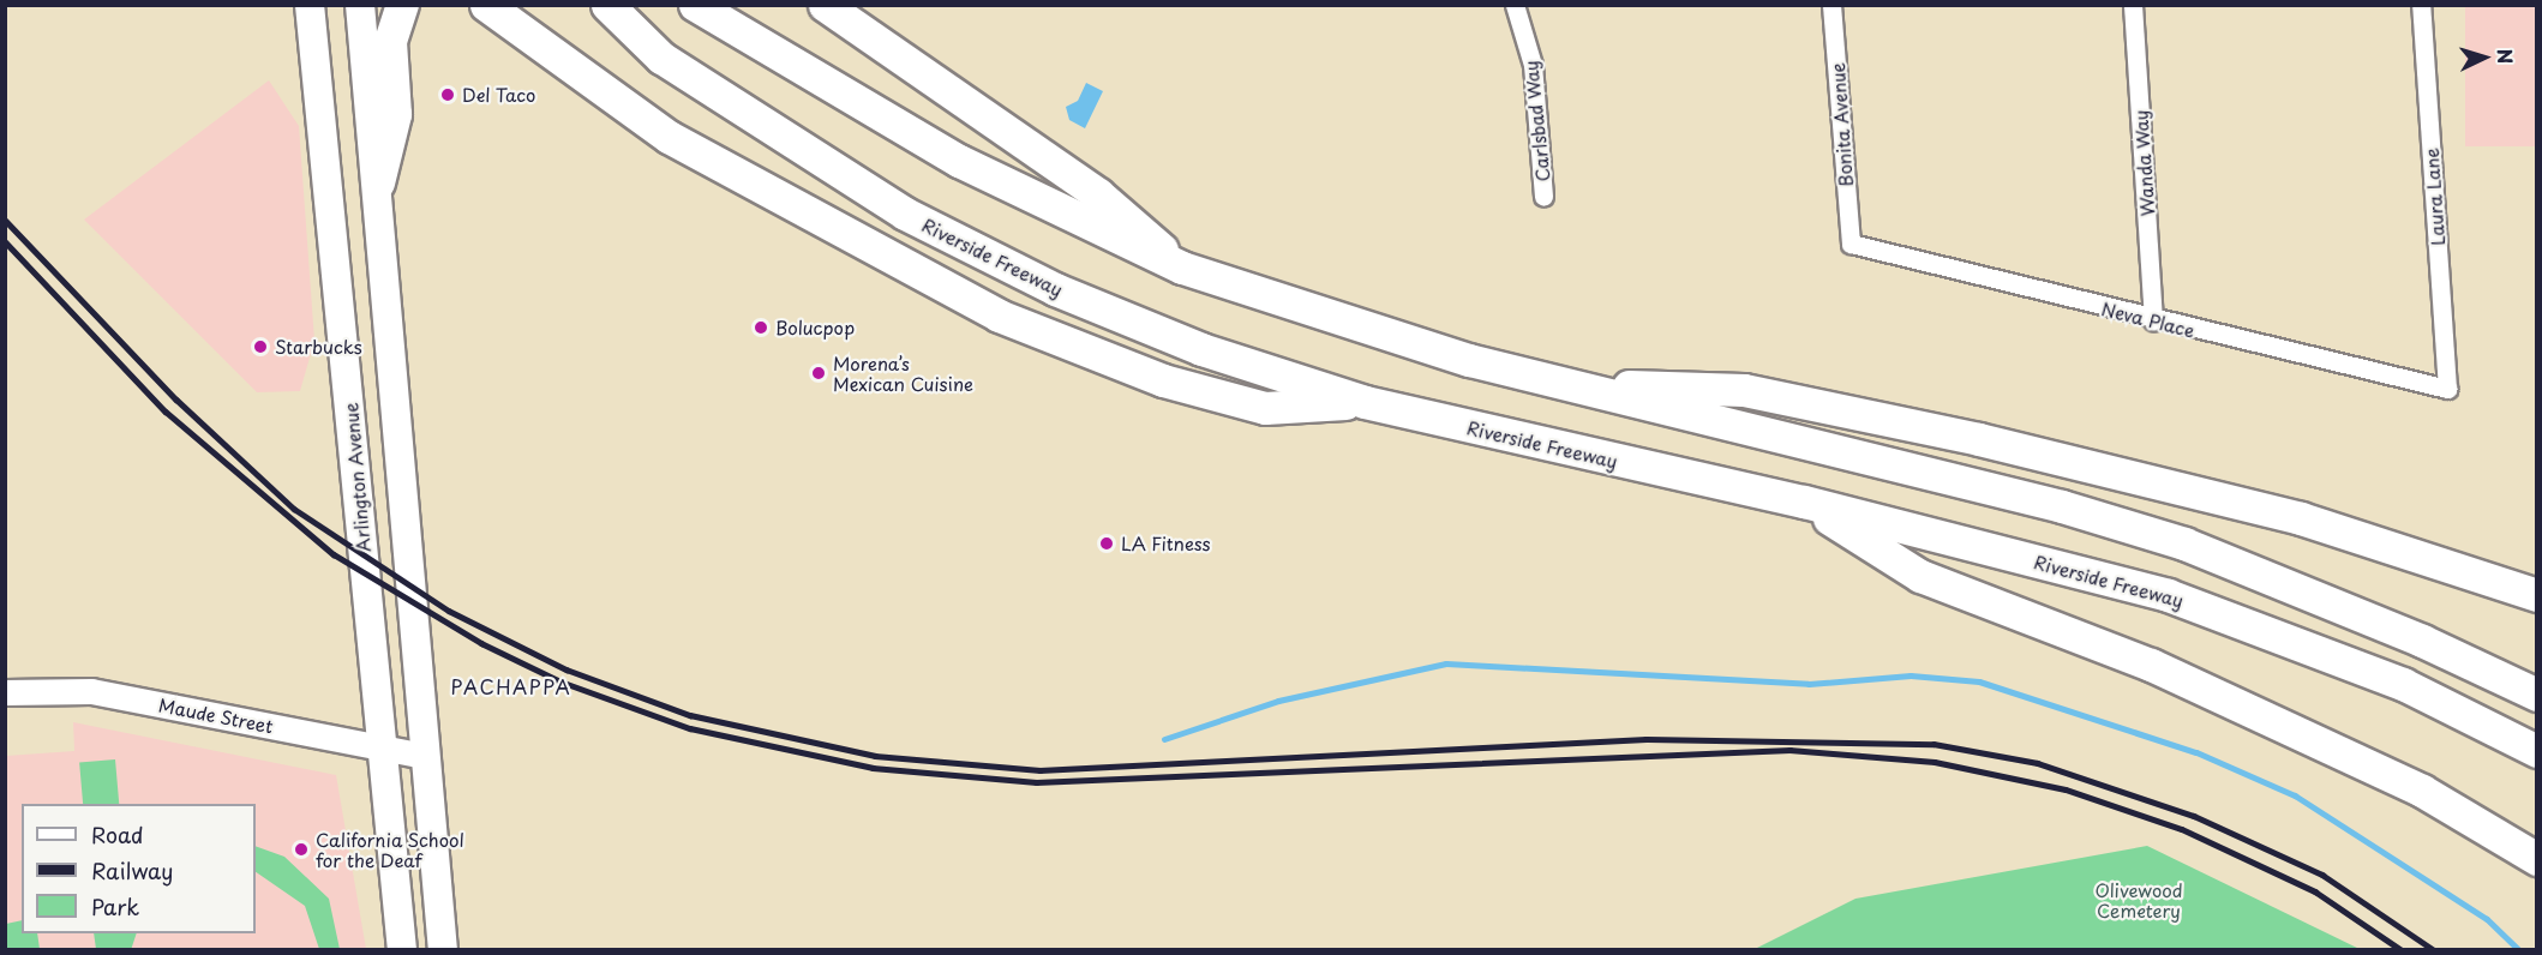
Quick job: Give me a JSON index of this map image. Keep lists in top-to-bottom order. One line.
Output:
{"streets":{"highway":["Riverside Freeway"],"main road":["Arlington Avenue"],"street":["Carlsbad Way","Bonita Avenue","Wanda Way","Laura Lane","Neva Place","Maude Street"]},"crossings":[["Bonita Avenue","Neva Place"],["Wanda Way","Neva Place"],["Laura Lane","Neva Place"],["Arlington Avenue","Maude Street"]],"districts":["PACHAPPA"],"parks":["Olivewood Cemetery"],"places":["Del Taco","Bolucpop","Starbucks","Morena’s Mexican Cuisine","LA Fitness","California School for the Deaf"],"legend":["Road","Railway","Park"],"north":"right"}
